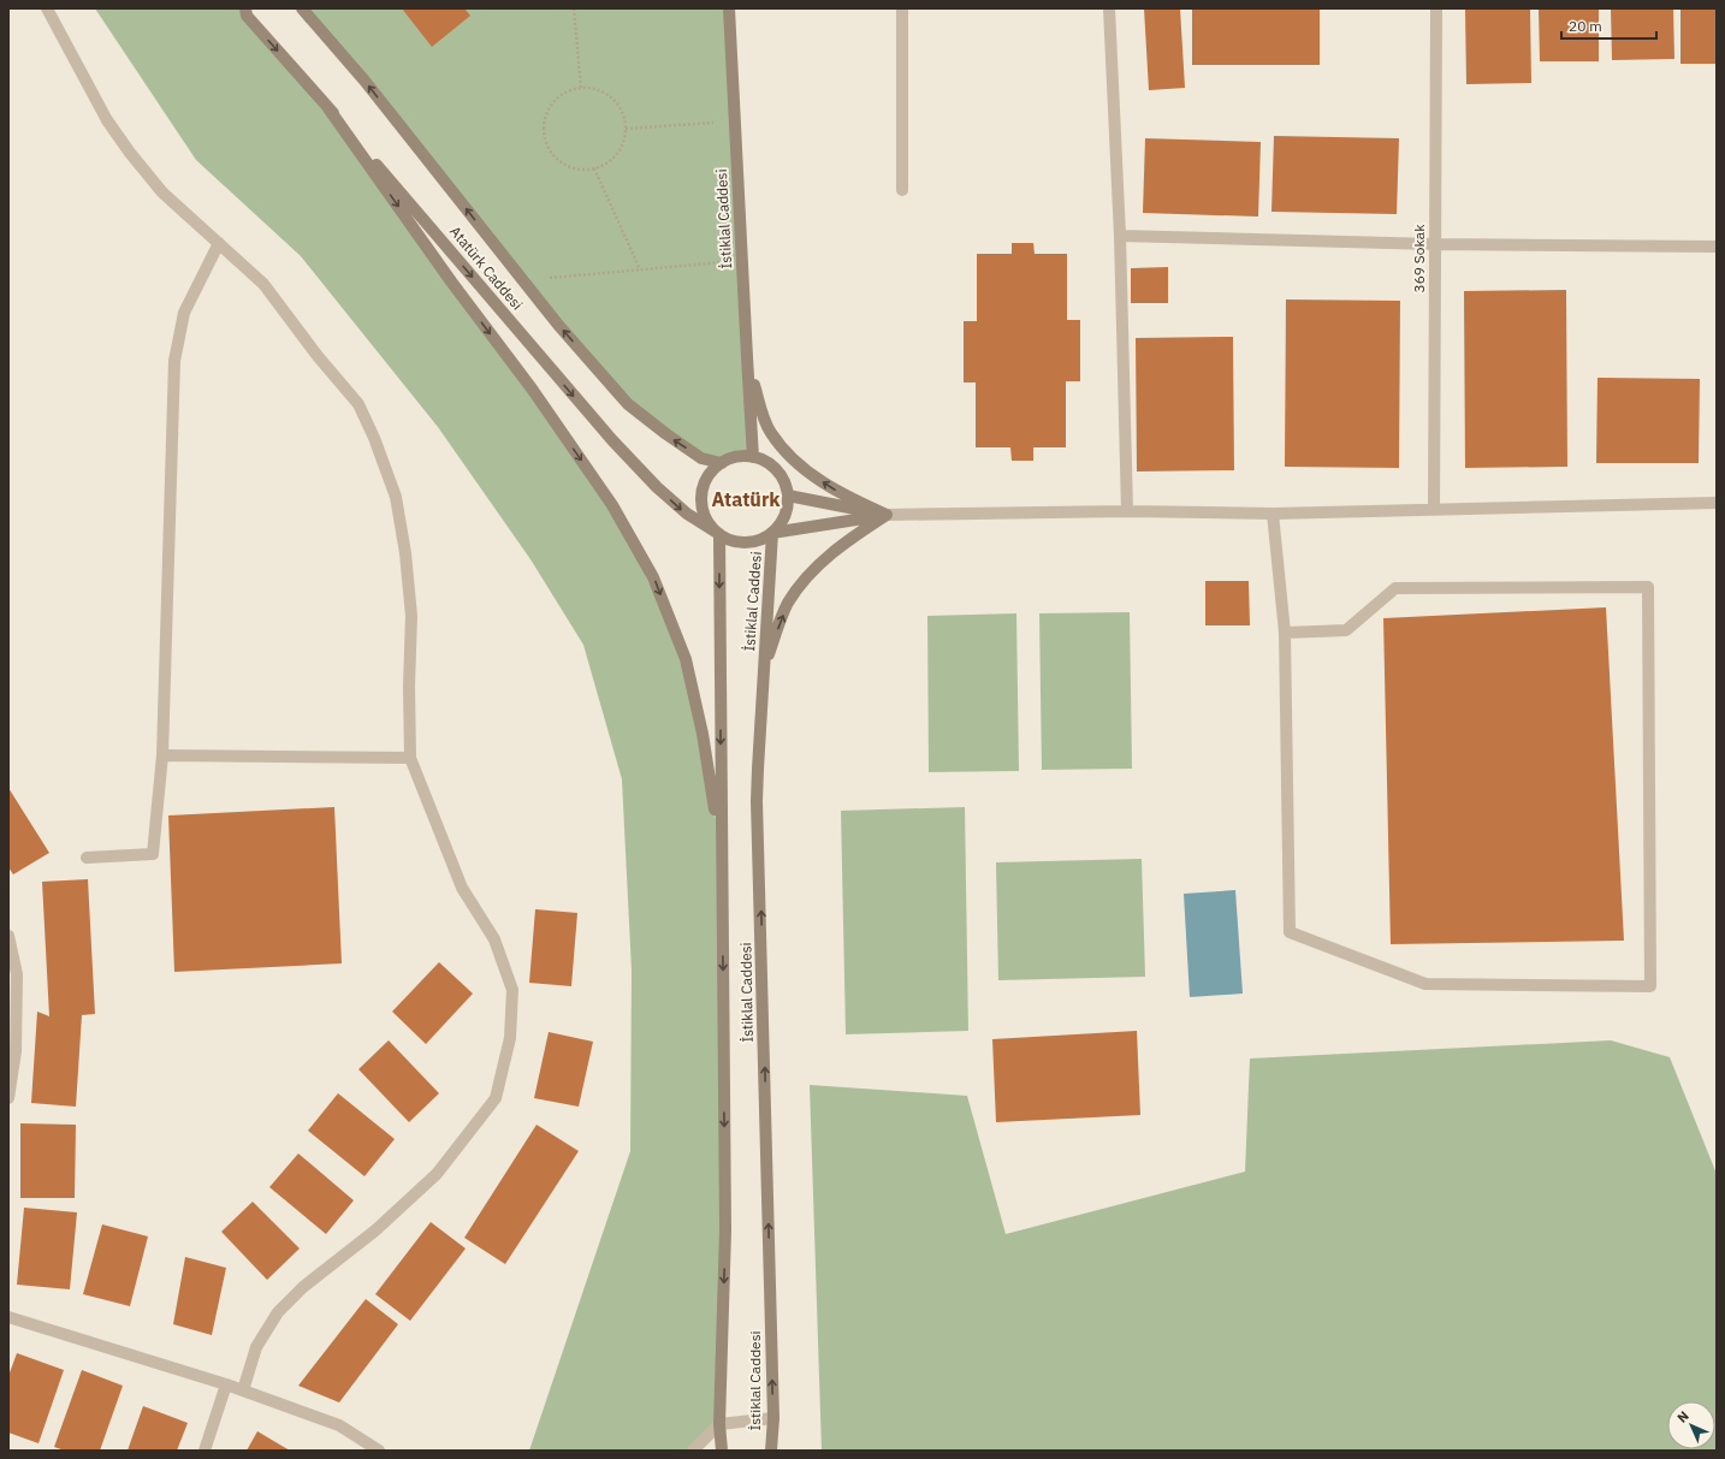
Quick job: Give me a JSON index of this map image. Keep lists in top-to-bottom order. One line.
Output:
{"streets":{"street":["İstiklal Caddesi","369 Sokak","Atatürk Caddesi"]},"crossings":[["İstiklal Caddesi","Atatürk Caddesi"]],"districts":["Atatürk"],"scale_bar":"20 m","north":"top left"}
